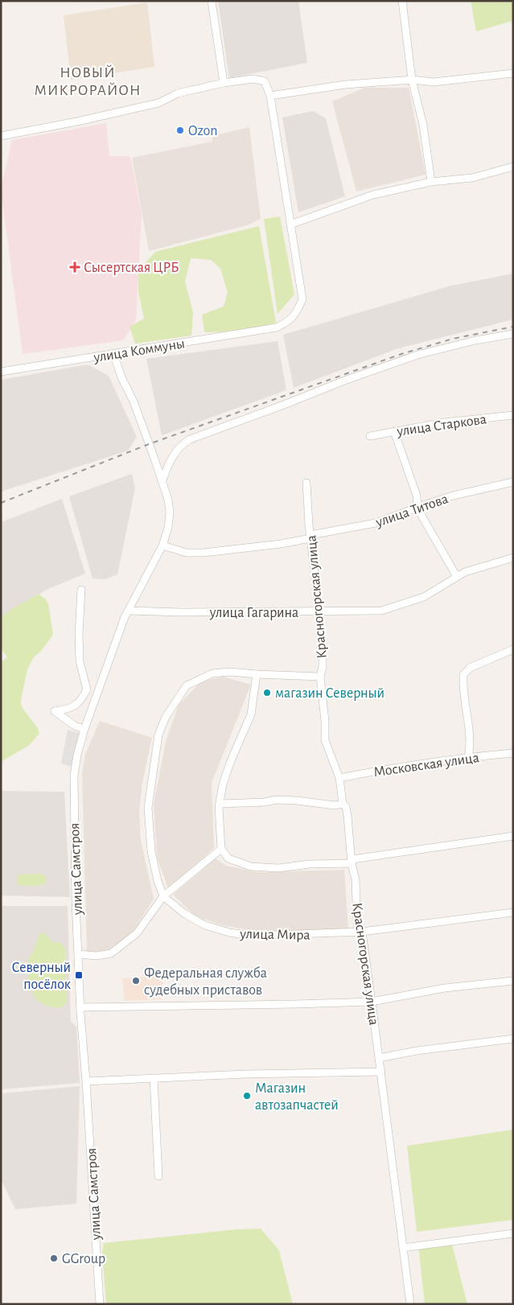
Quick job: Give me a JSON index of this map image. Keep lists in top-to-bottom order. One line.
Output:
{"streets":{"street":["улица Коммуны","улица Старкова","улица Титова","Красногорская улица","улица Гагарина","Московская улица","улица Самстроя","улица Мира"]},"crossings":[["улица Коммуны","улица Самстроя"],["улица Титова","Красногорская улица"],["улица Титова","улица Самстроя"],["Красногорская улица","улица Гагарина"],["Красногорская улица","Московская улица"],["Красногорская улица","улица Мира"],["улица Гагарина","улица Самстроя"]],"districts":["НОВЫЙ МИКРОРАЙОН"],"places":{"other":["Ozon","магазин Северный","Федеральная служба судебных приставов","Магазин автозапчастей","GGroup"],"health":["Сысертская ЦРБ"],"transit":["Северный посёлок"]}}
